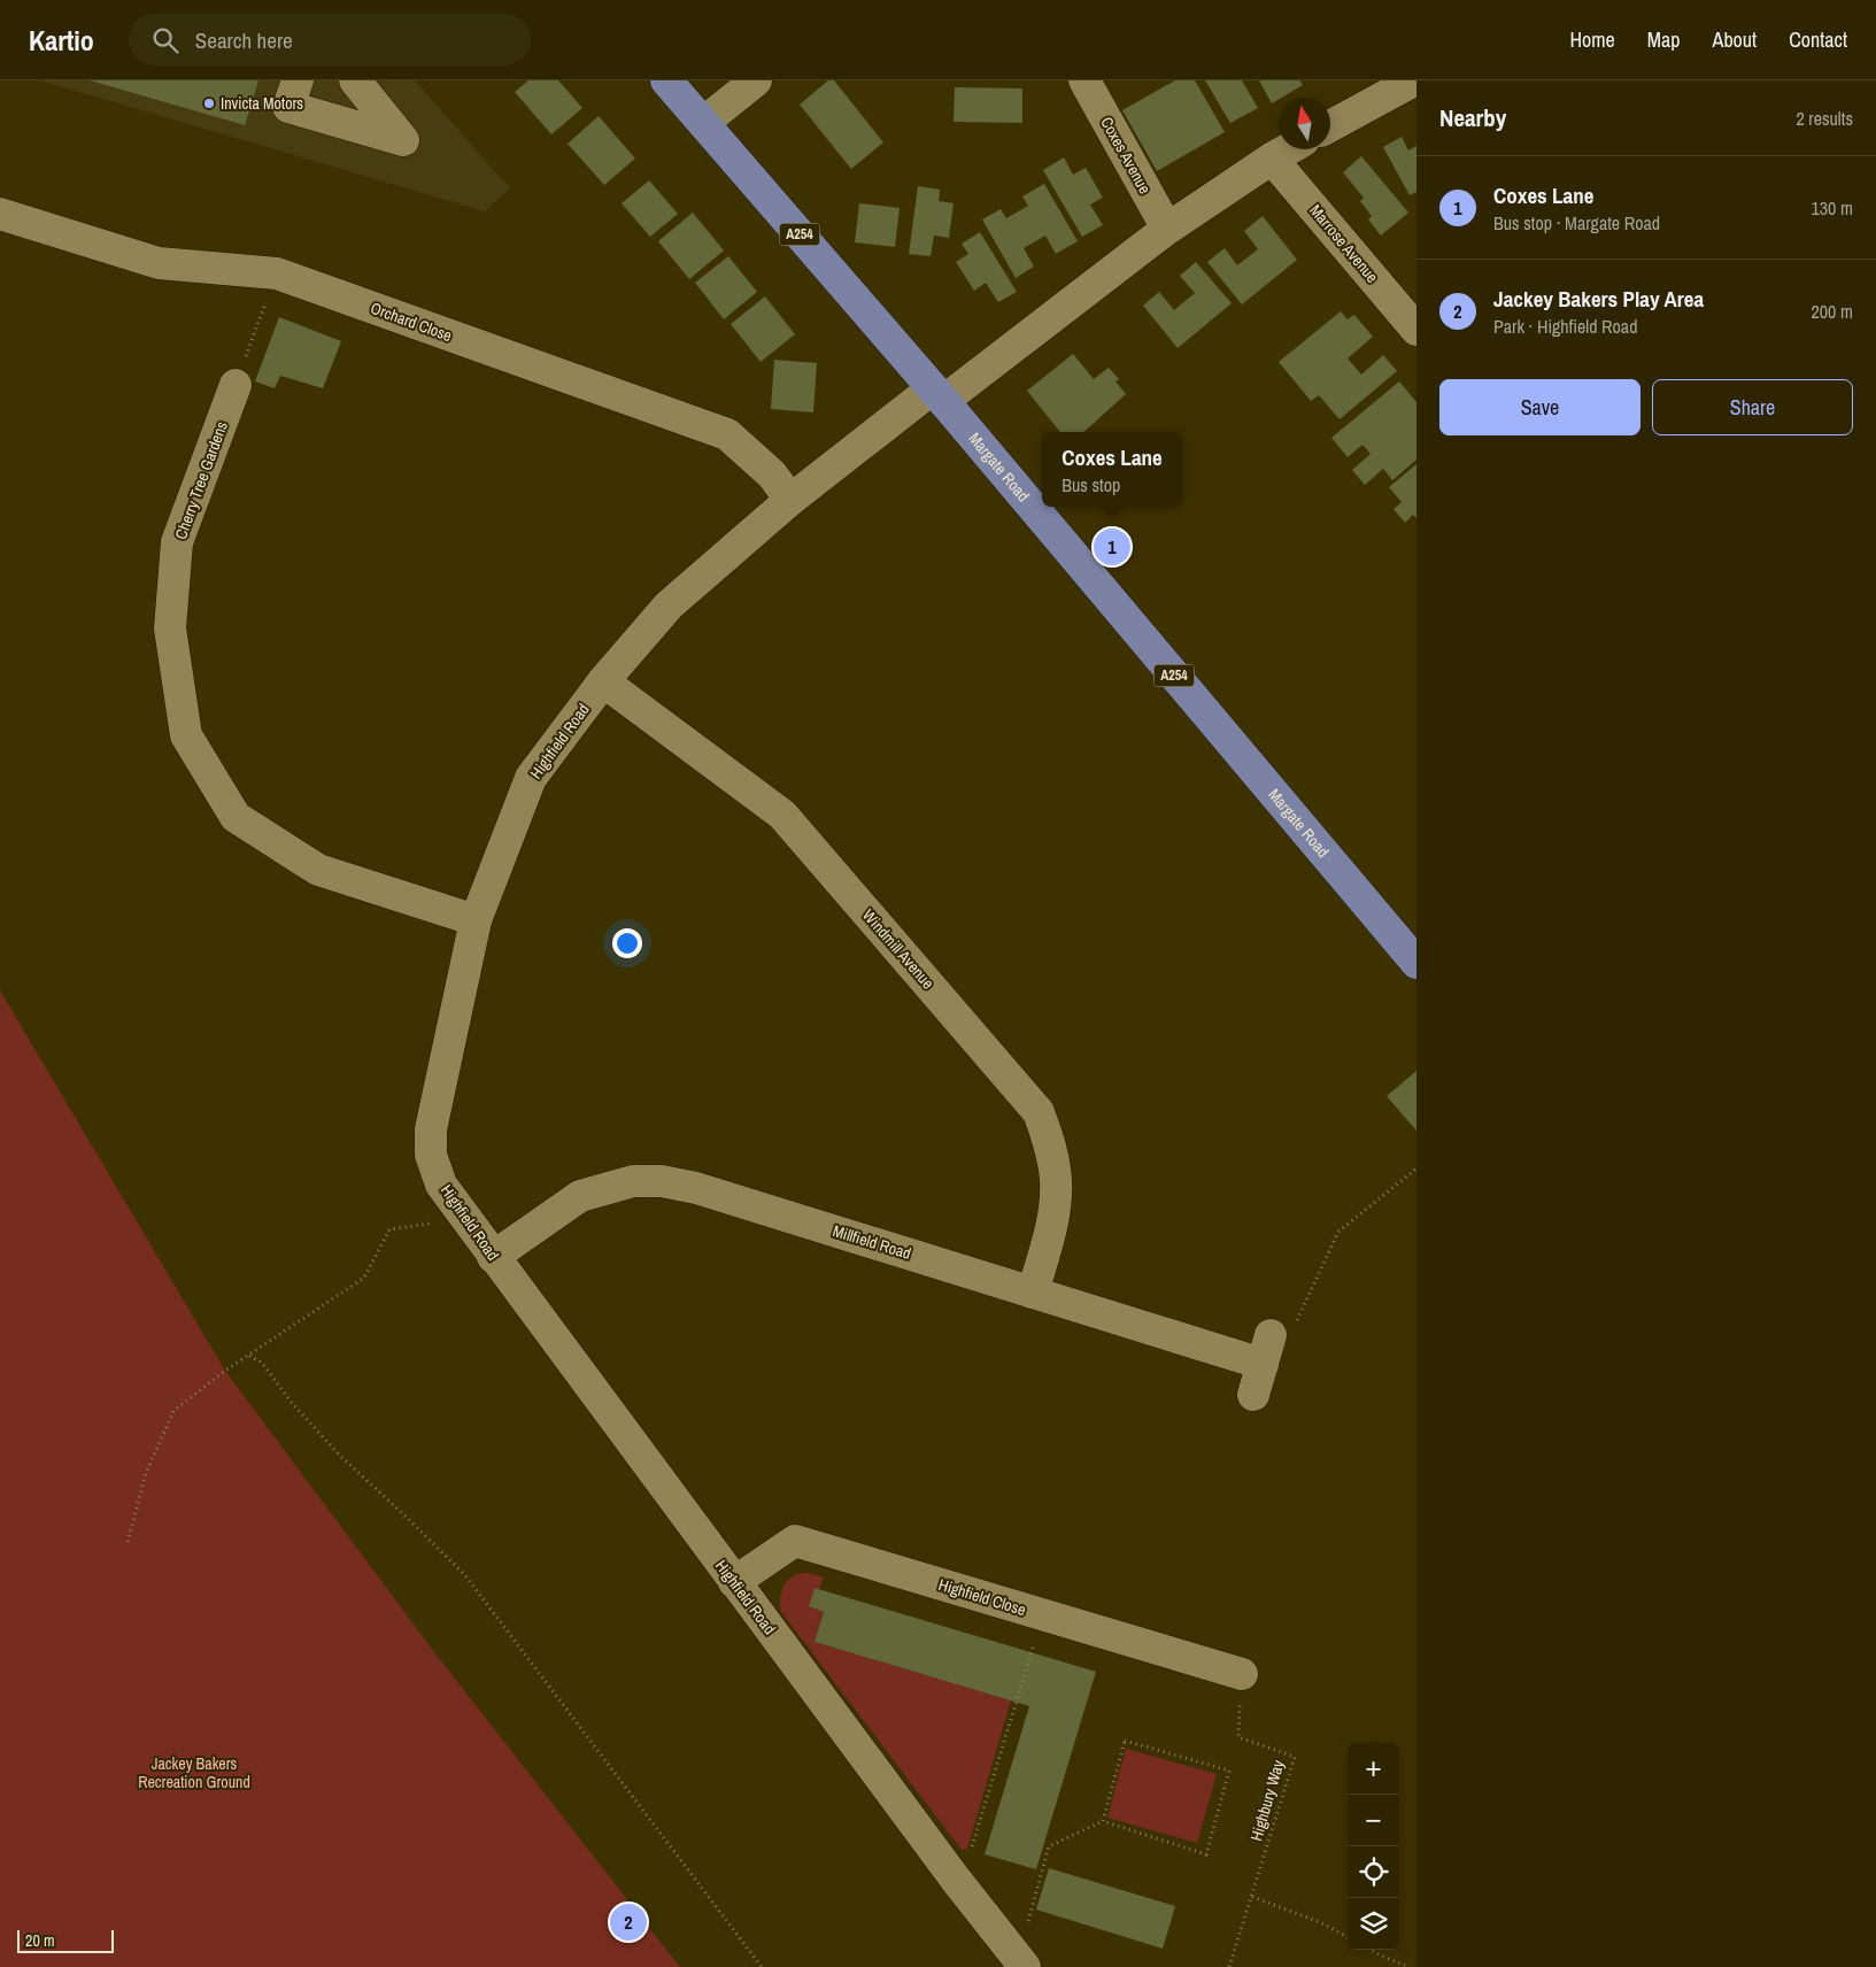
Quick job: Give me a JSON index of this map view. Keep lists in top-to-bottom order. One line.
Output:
{"streets":{"main road":["A254","Margate Road"],"street":["Coxes Avenue","Marrose Avenue","Orchard Close","Cherry Tree Gardens","Highfield Road","Windmill Avenue","Millfield Road","Highfield Close"],"path":["Highbury Way"]},"crossings":[["Coxes Avenue","Highfield Road"],["Marrose Avenue","Highfield Road"],["Orchard Close","Highfield Road"],["Margate Road","Highfield Road"],["Cherry Tree Gardens","Highfield Road"],["Highfield Road","Windmill Avenue"],["Highfield Road","Millfield Road"],["Highfield Road","Highfield Close"],["Windmill Avenue","Millfield Road"],["Highfield Close","Highbury Way"]],"parks":["Jackey Bakers Recreation Ground"],"places":["Invicta Motors"],"scale_bar":"20 m","north":"top","page":{"header":"Kartio","search":"Search here","nav":["Home","Map","About","Contact"],"heading":["Nearby","2 results"],"list":[{"mark":"1","name":"Coxes Lane","note":"Bus stop · Margate Road","value":"130 m"},{"mark":"2","name":"Jackey Bakers Play Area","note":"Park · Highfield Road","value":"200 m"}],"buttons":["Save","Share"],"popup":["Coxes Lane","Bus stop"],"pins":["1","2"],"map_buttons":["+","−"],"scale":"20 m"}}
